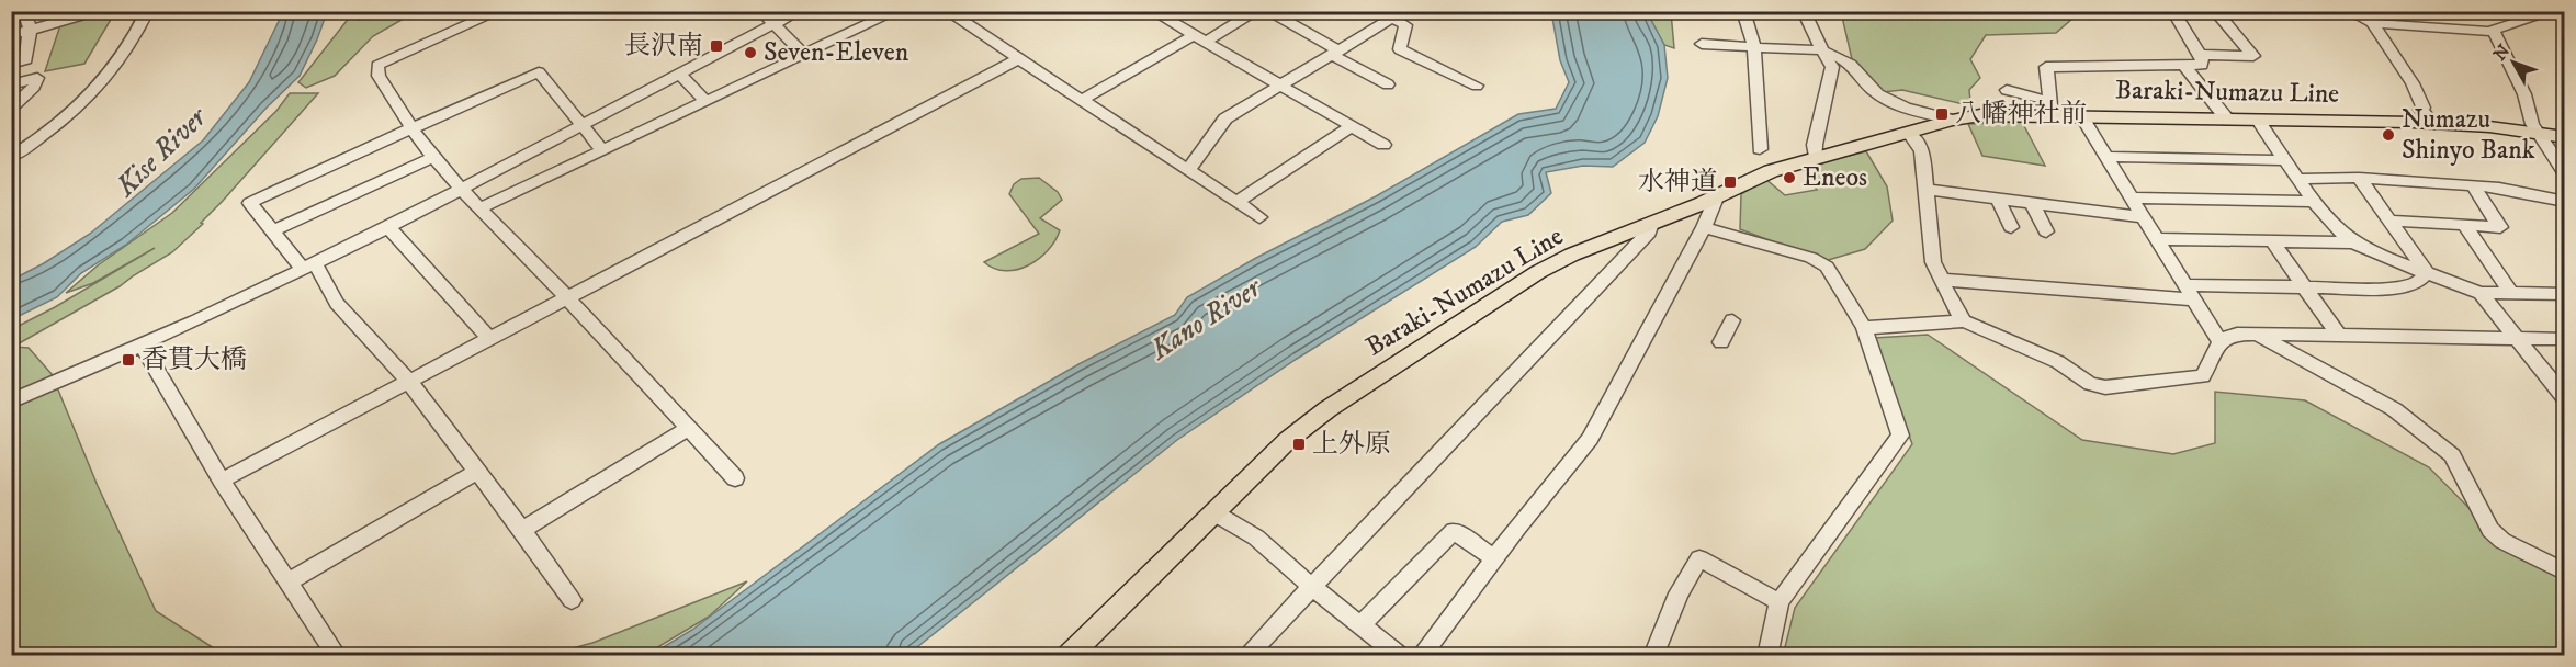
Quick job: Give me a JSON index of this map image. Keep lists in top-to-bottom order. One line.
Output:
{"streets":{"main road":["Baraki-Numazu Line"]},"water":["Kise River","Kano River"],"places":{"transit":["長沢南","八幡神社前","水神道","香貫大橋","上外原"],"other":["Seven-Eleven","Numazu Shinyo Bank","Eneos"]},"north":"top left"}
